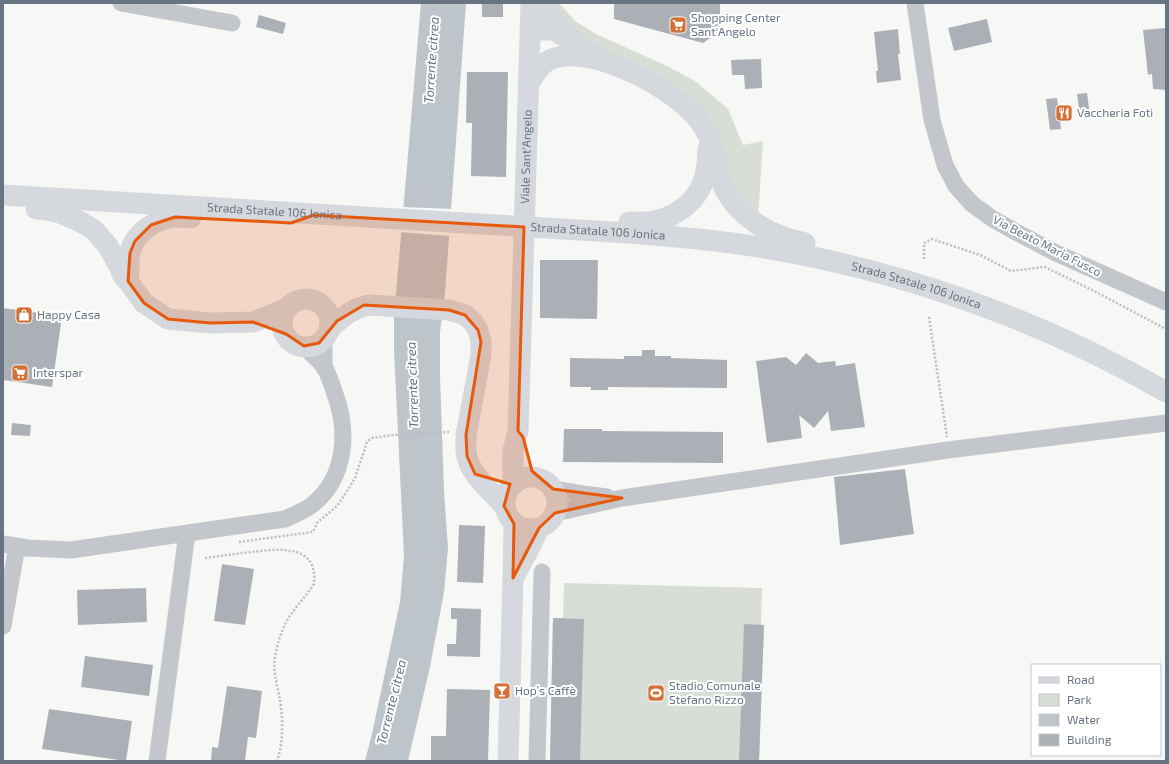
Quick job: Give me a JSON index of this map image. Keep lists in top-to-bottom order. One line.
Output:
{"streets":{"main road":["Viale Sant'Angelo","Strada Statale 106 Jonica"],"street":["Via Beato Maria Fusco"]},"water":["Torrente citrea"],"places":{"supermarket":["Shopping Center Sant'Angelo","Interspar"],"restaurant":["Vaccheria Foti"],"shop":["Happy Casa"],"bar":["Hop’s Caffè"],"sports":["Stadio Comunale Stefano Rizzo"]},"legend":["Road","Park","Water","Building"]}
